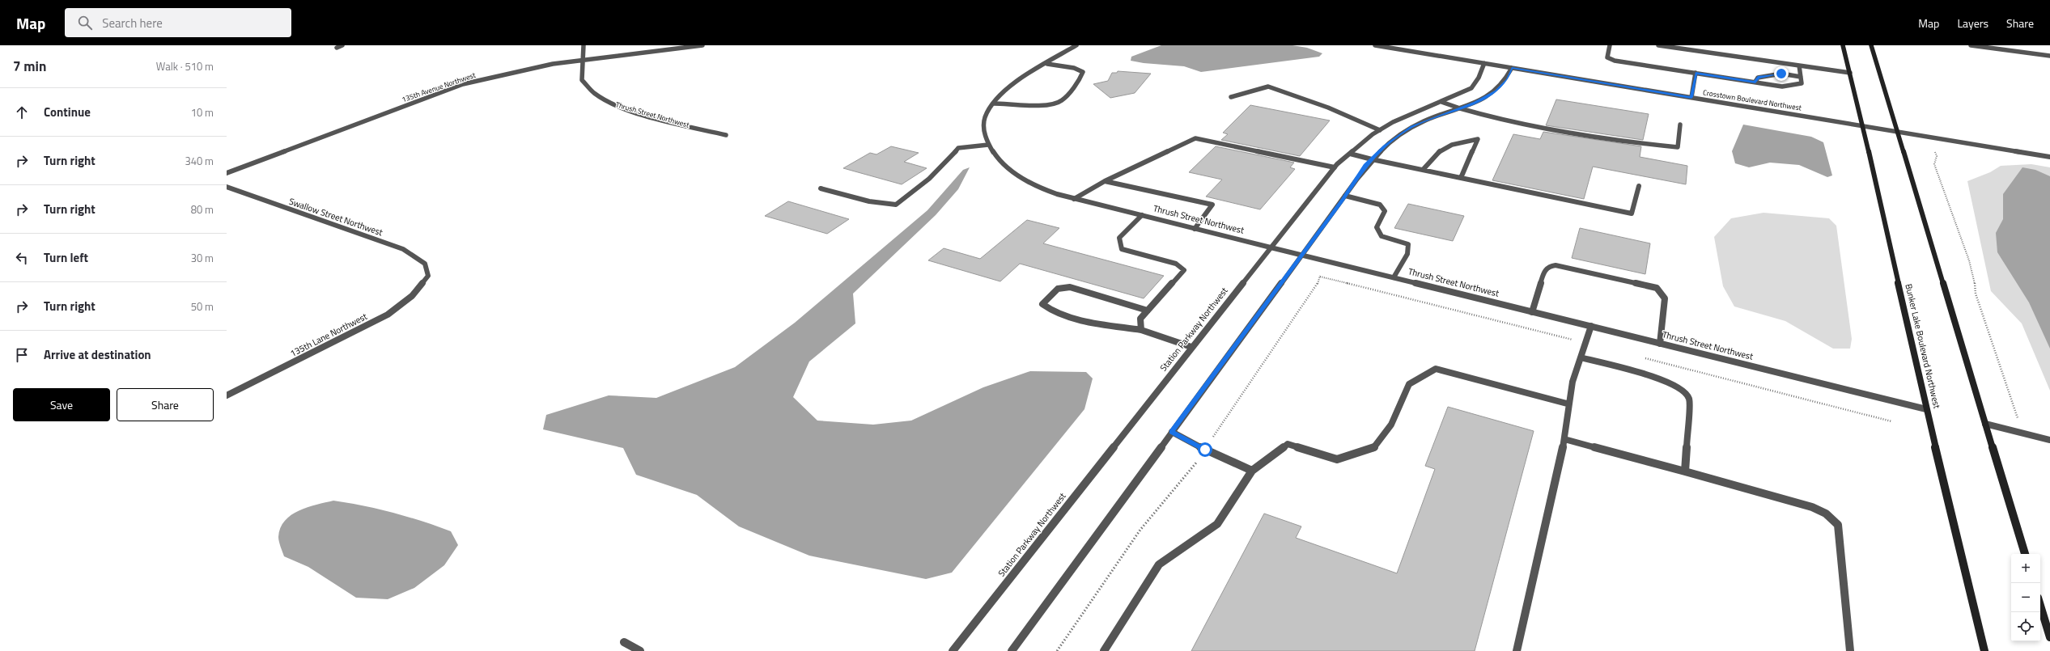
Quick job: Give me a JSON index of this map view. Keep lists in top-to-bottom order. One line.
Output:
{"streets":{"main road":["Bunker Lake Boulevard Northwest"],"street":["135th Avenue Northwest","Crosstown Boulevard Northwest","Thrush Street Northwest","Swallow Street Northwest","Station Parkway Northwest","135th Lane Northwest"]},"crossings":[["135th Avenue Northwest","Thrush Street Northwest"],["Crosstown Boulevard Northwest","Station Parkway Northwest"],["Crosstown Boulevard Northwest","Bunker Lake Boulevard Northwest"],["Thrush Street Northwest","Station Parkway Northwest"],["Thrush Street Northwest","Bunker Lake Boulevard Northwest"],["Swallow Street Northwest","135th Lane Northwest"]],"page":{"header":"Map","search":"Search here","nav":["Map","Layers","Share"],"heading":["7 min","Walk · 510 m"],"list":[["Continue","10 m"],["Turn right","340 m"],["Turn right","80 m"],["Turn left","30 m"],["Turn right","50 m"],"Arrive at destination"],"buttons":["Save","Share"],"map_buttons":["+","−"]}}
